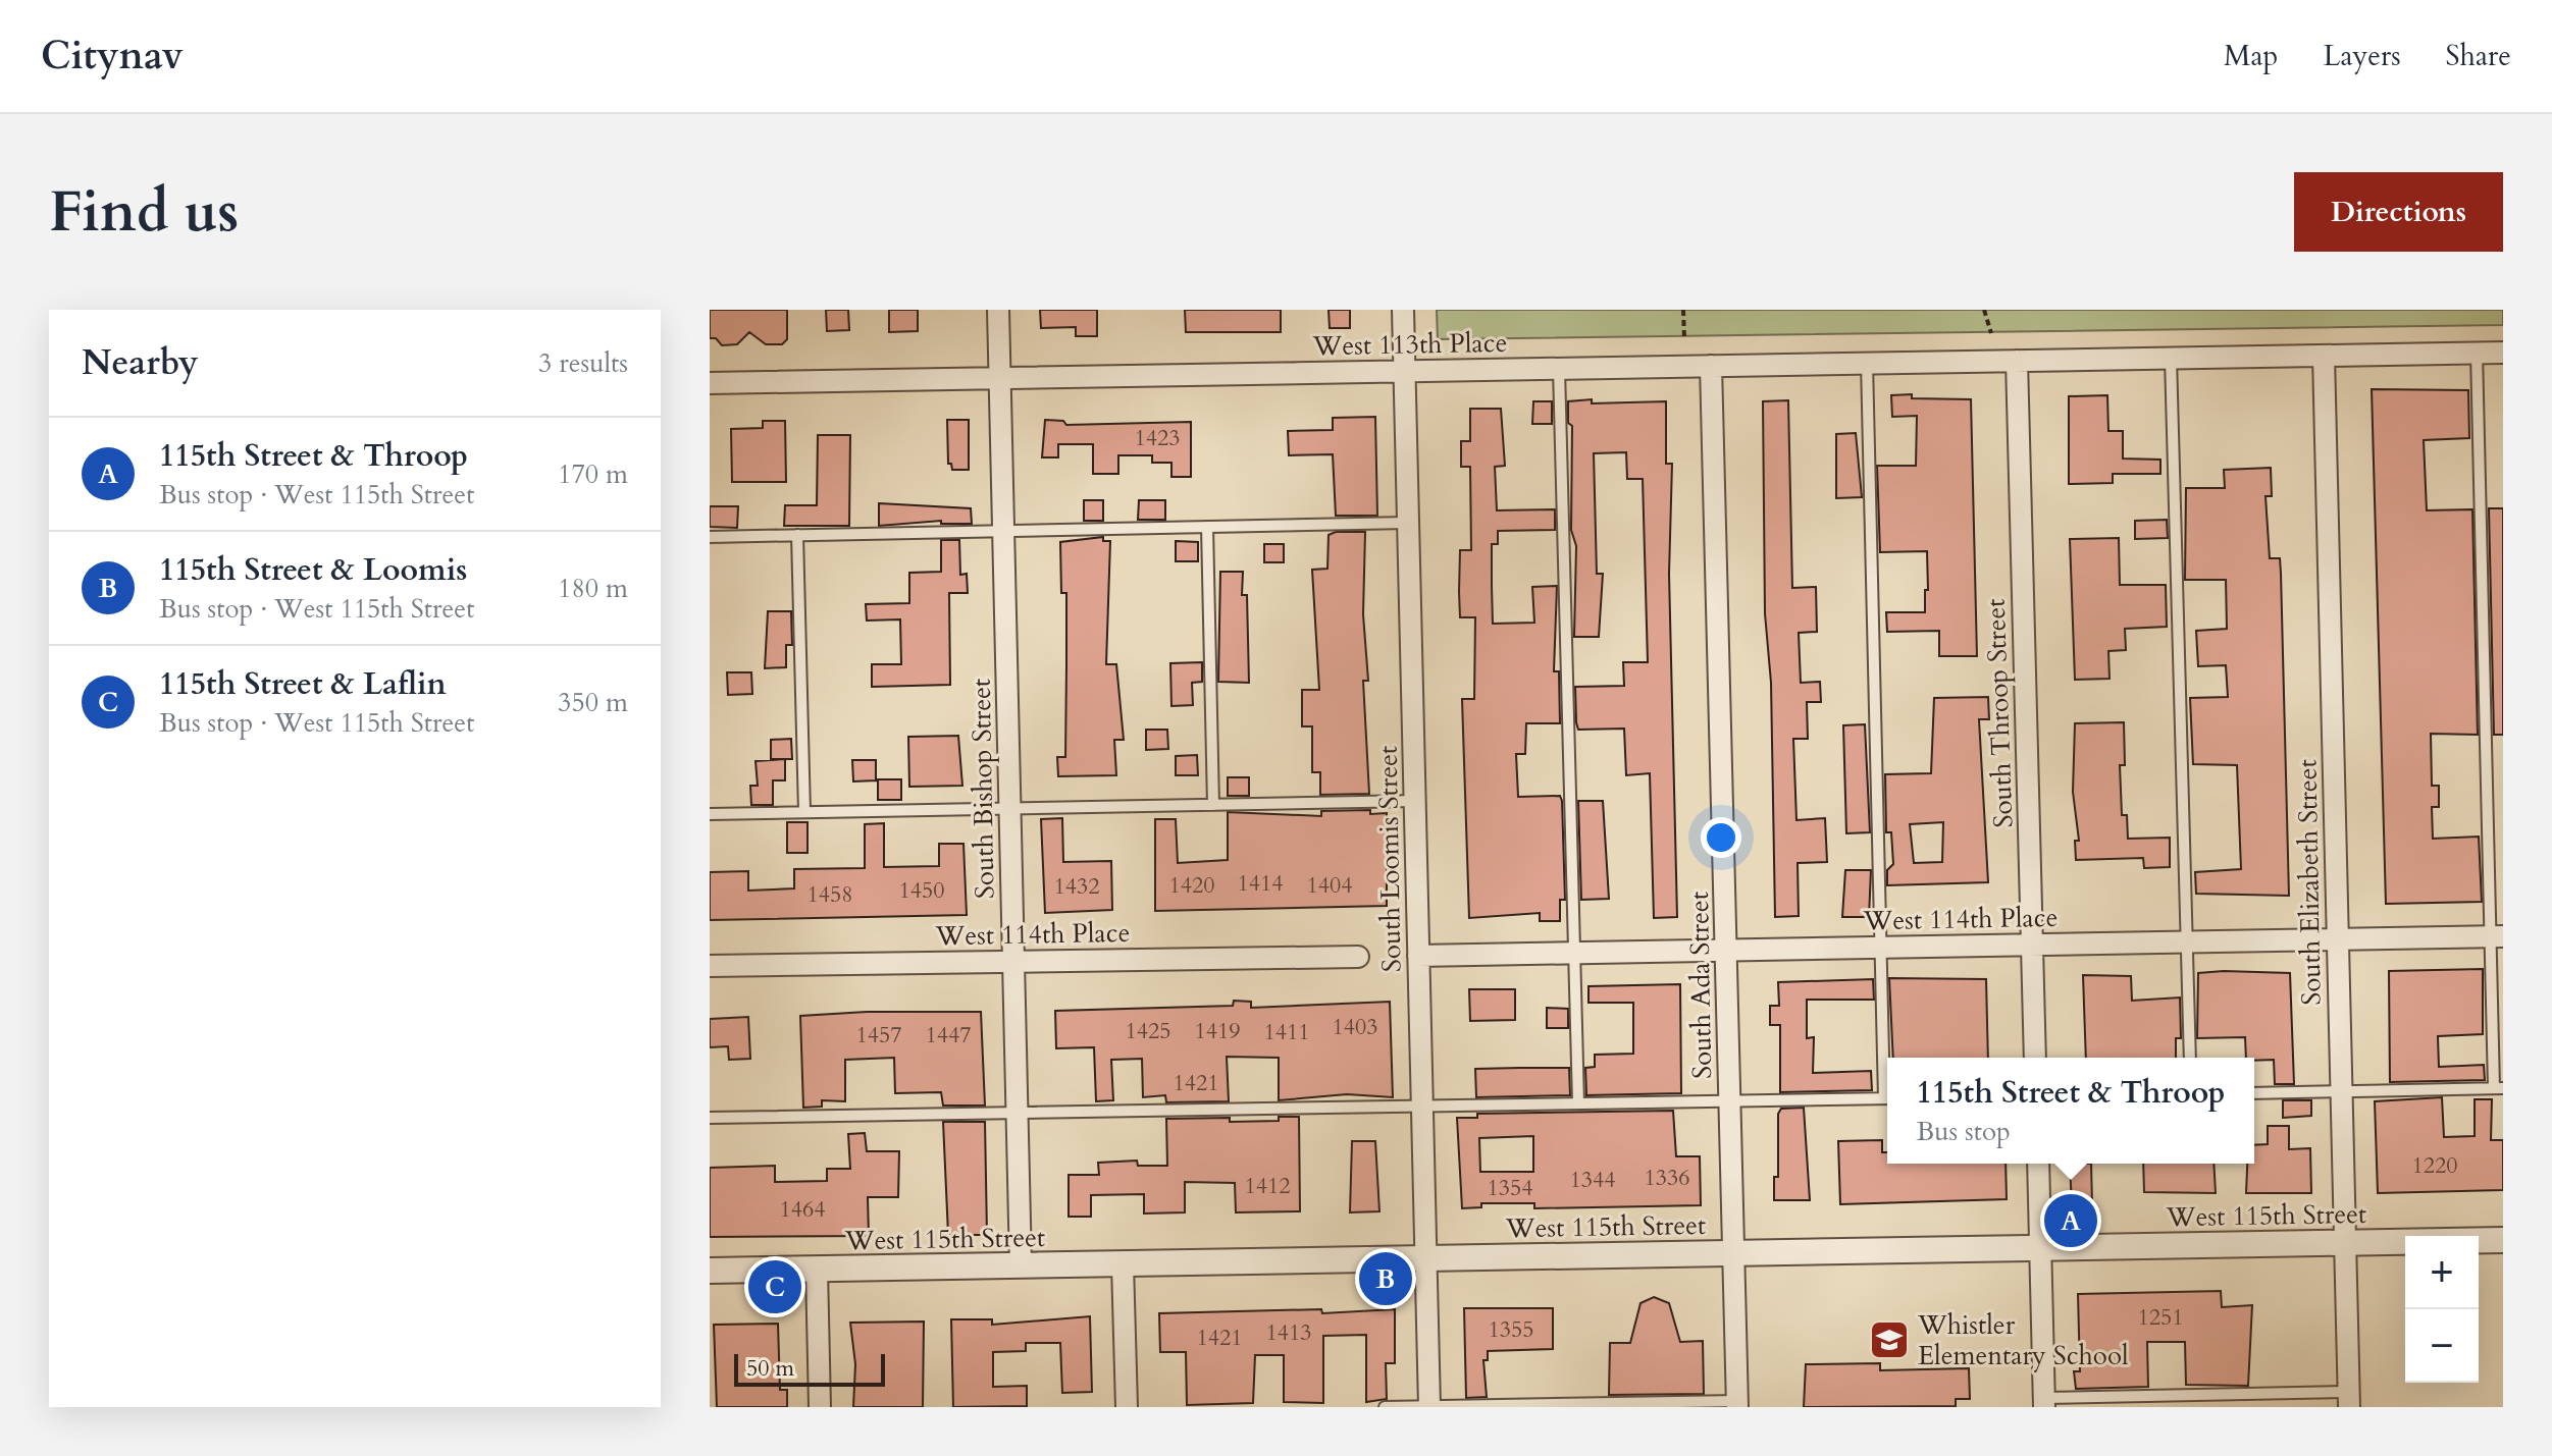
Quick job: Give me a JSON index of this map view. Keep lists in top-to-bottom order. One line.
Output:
{"streets":{"street":["West 113th Place","South Throop Street","South Bishop Street","South Loomis Street","South Elizabeth Street","West 114th Place","South Ada Street","West 115th Street"]},"crossings":[["West 113th Place","South Throop Street"],["West 113th Place","South Bishop Street"],["West 113th Place","South Loomis Street"],["West 113th Place","South Elizabeth Street"],["West 113th Place","South Ada Street"],["South Throop Street","West 114th Place"],["South Bishop Street","West 114th Place"],["South Bishop Street","West 115th Street"],["South Loomis Street","West 114th Place"],["South Loomis Street","West 115th Street"],["South Elizabeth Street","West 114th Place"],["South Elizabeth Street","West 115th Street"],["West 114th Place","South Ada Street"],["South Ada Street","West 115th Street"]],"places":{"school or university":["Whistler Elementary School"]},"house_numbers":["1423","1414","1420","1404","1432","1450","1458","1403","1425","1419","1411","1457","1447","1421","1220","1336","1344","1412","1354","1464","1251","1355","1413","1421"],"scale_bar":"50 m","page":{"header":"Citynav","nav":["Map","Layers","Share"],"buttons":"Directions","title":"Find us","heading":["Nearby","3 results"],"list":[{"mark":"A","name":"115th Street & Throop","note":"Bus stop · West 115th Street","value":"170 m"},{"mark":"B","name":"115th Street & Loomis","note":"Bus stop · West 115th Street","value":"180 m"},{"mark":"C","name":"115th Street & Laflin","note":"Bus stop · West 115th Street","value":"350 m"}],"popup":["115th Street & Throop","Bus stop"],"pins":["A","B","C"],"map_buttons":["+","−"],"scale":"50 m"}}
